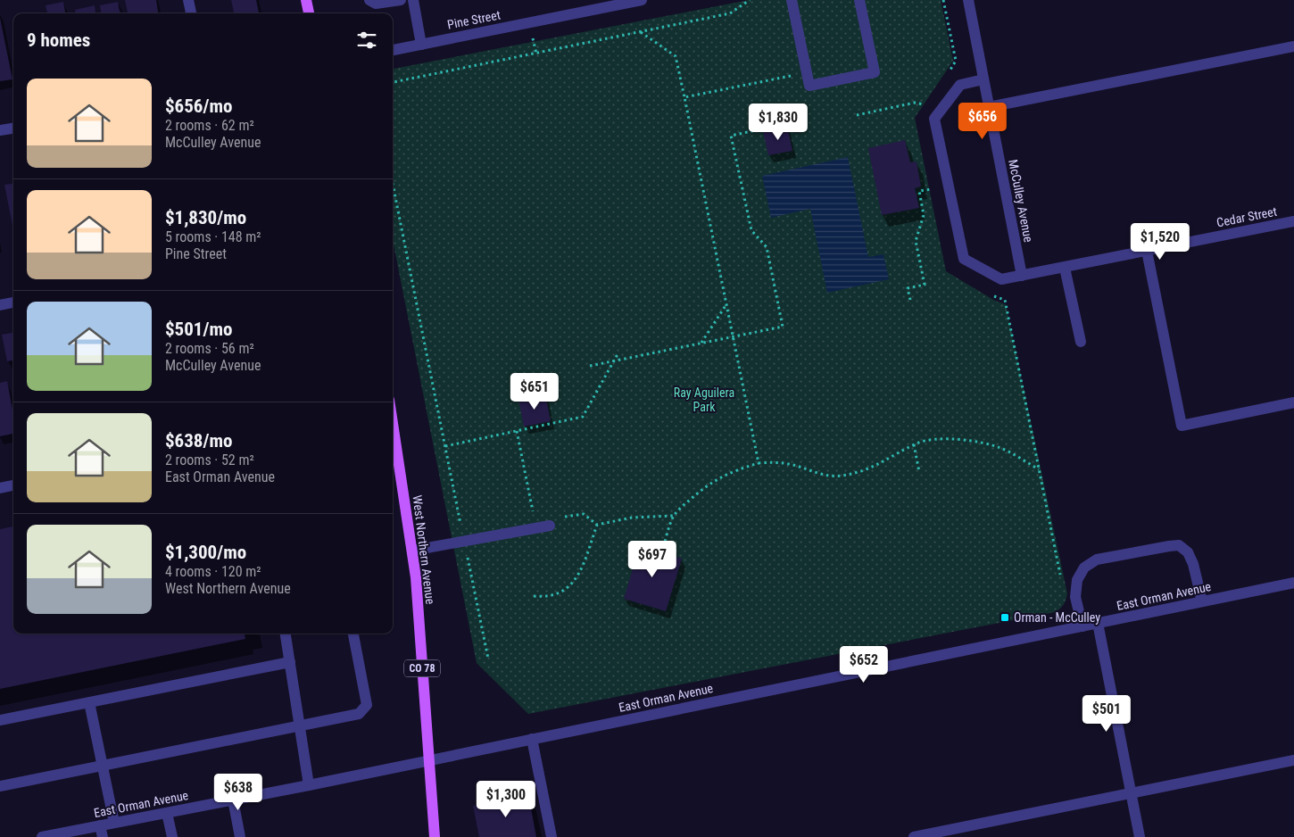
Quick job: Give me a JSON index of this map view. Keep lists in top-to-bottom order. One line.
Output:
{"streets":{"main road":["West Northern Avenue","CO 78"],"street":["Pine Street","McCulley Avenue","Cedar Street","East Orman Avenue"]},"crossings":[["McCulley Avenue","Cedar Street"],["West Northern Avenue","East Orman Avenue"]],"parks":["Ray Aguilera Park"],"places":{"transit":["Orman - McCulley"]},"page":{"heading":"9 homes","list":[{"name":"$656/mo","note":"2 rooms · 62 m² · McCulley Avenue"},{"name":"$1,830/mo","note":"5 rooms · 148 m² · Pine Street"},{"name":"$501/mo","note":"2 rooms · 56 m² · McCulley Avenue"},{"name":"$638/mo","note":"2 rooms · 52 m² · East Orman Avenue"},{"name":"$1,300/mo","note":"4 rooms · 120 m² · West Northern Avenue"}],"price":["$656","$1,830","$1,520","$651","$697","$652","$501","$638","$1,300"]}}
